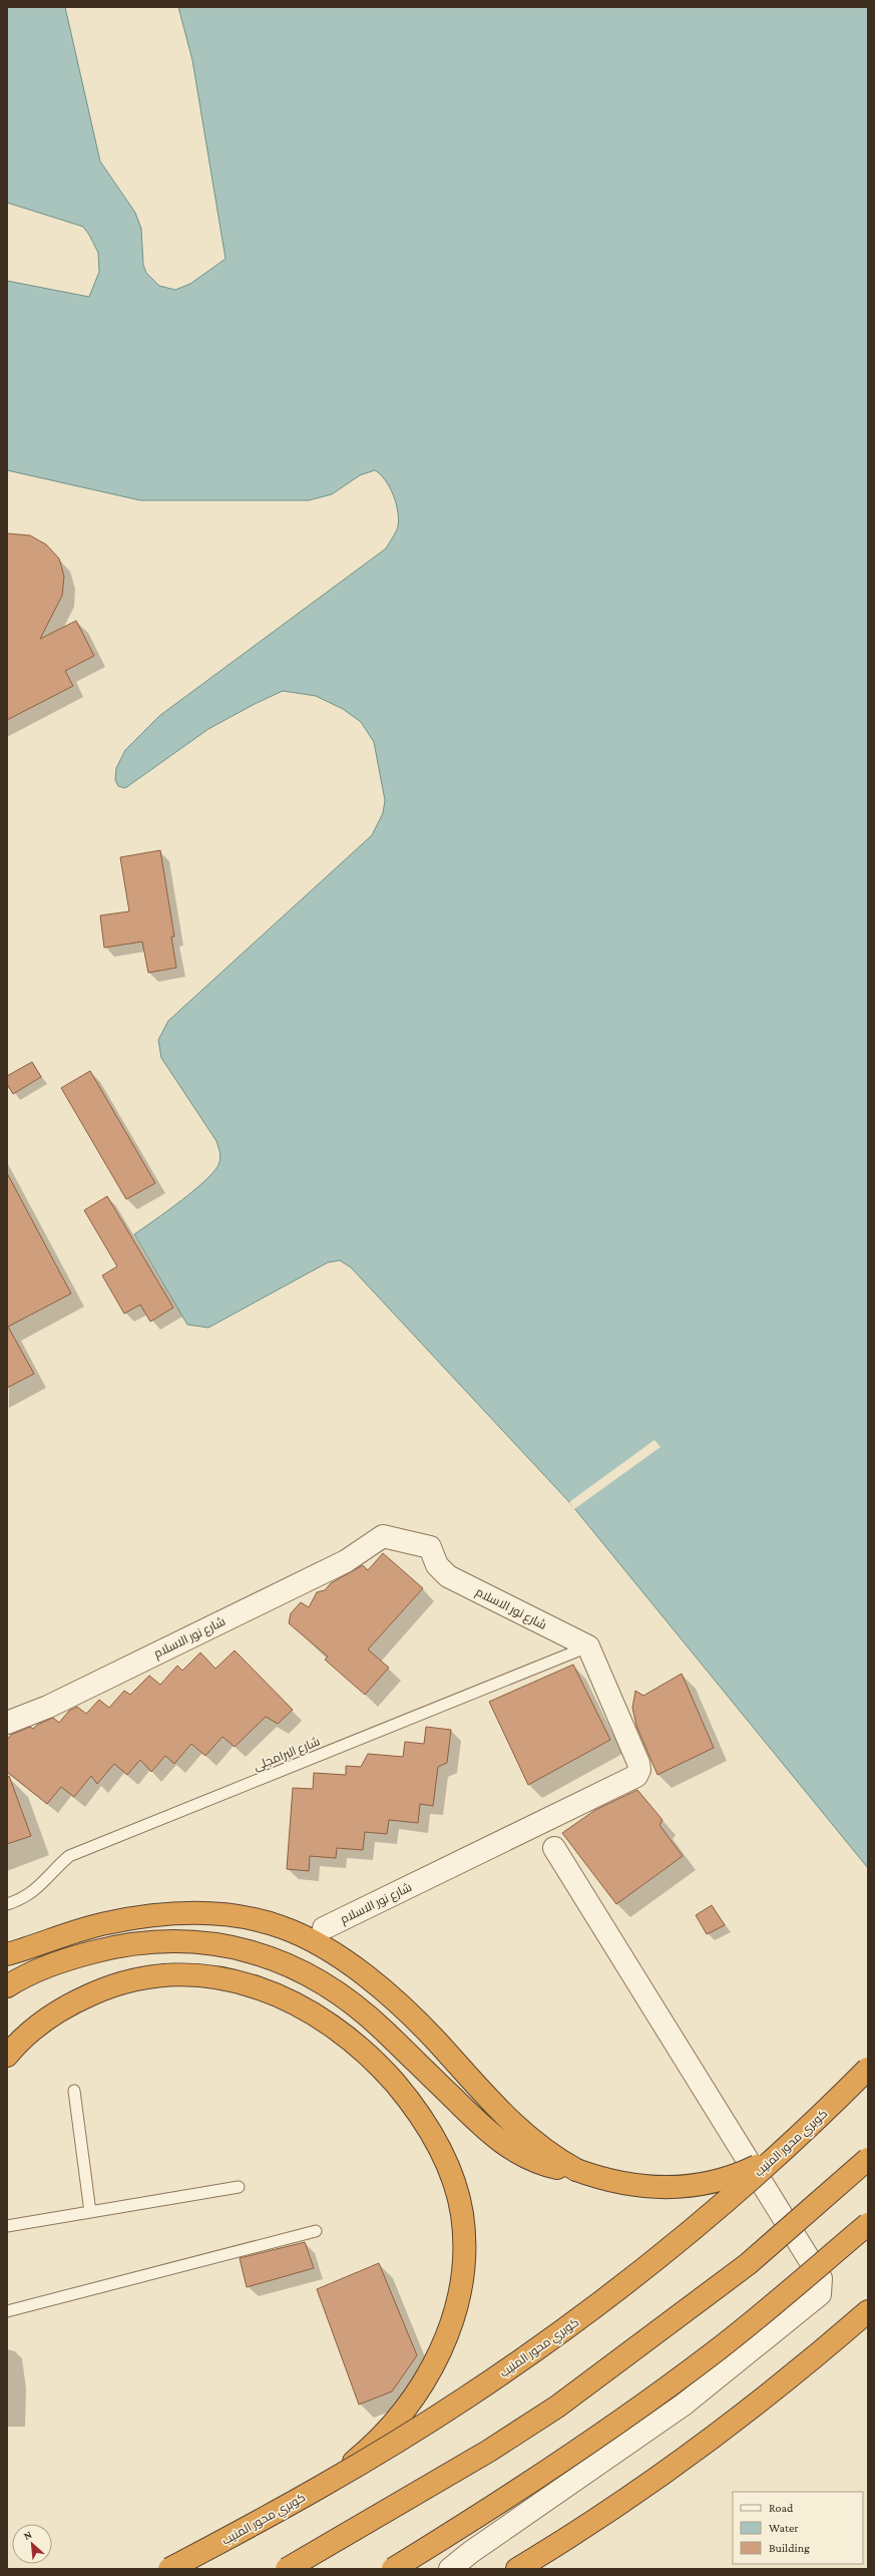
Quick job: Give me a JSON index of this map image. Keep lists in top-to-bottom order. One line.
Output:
{"streets":{"highway":["كوبري محور المنيب"],"street":["شارع نور الاسلام"],"lane":["شارع البرامجلى"]},"crossings":[["شارع نور الاسلام","شارع البرامجلى"]],"legend":["Road","Water","Building"],"north":"top left"}
